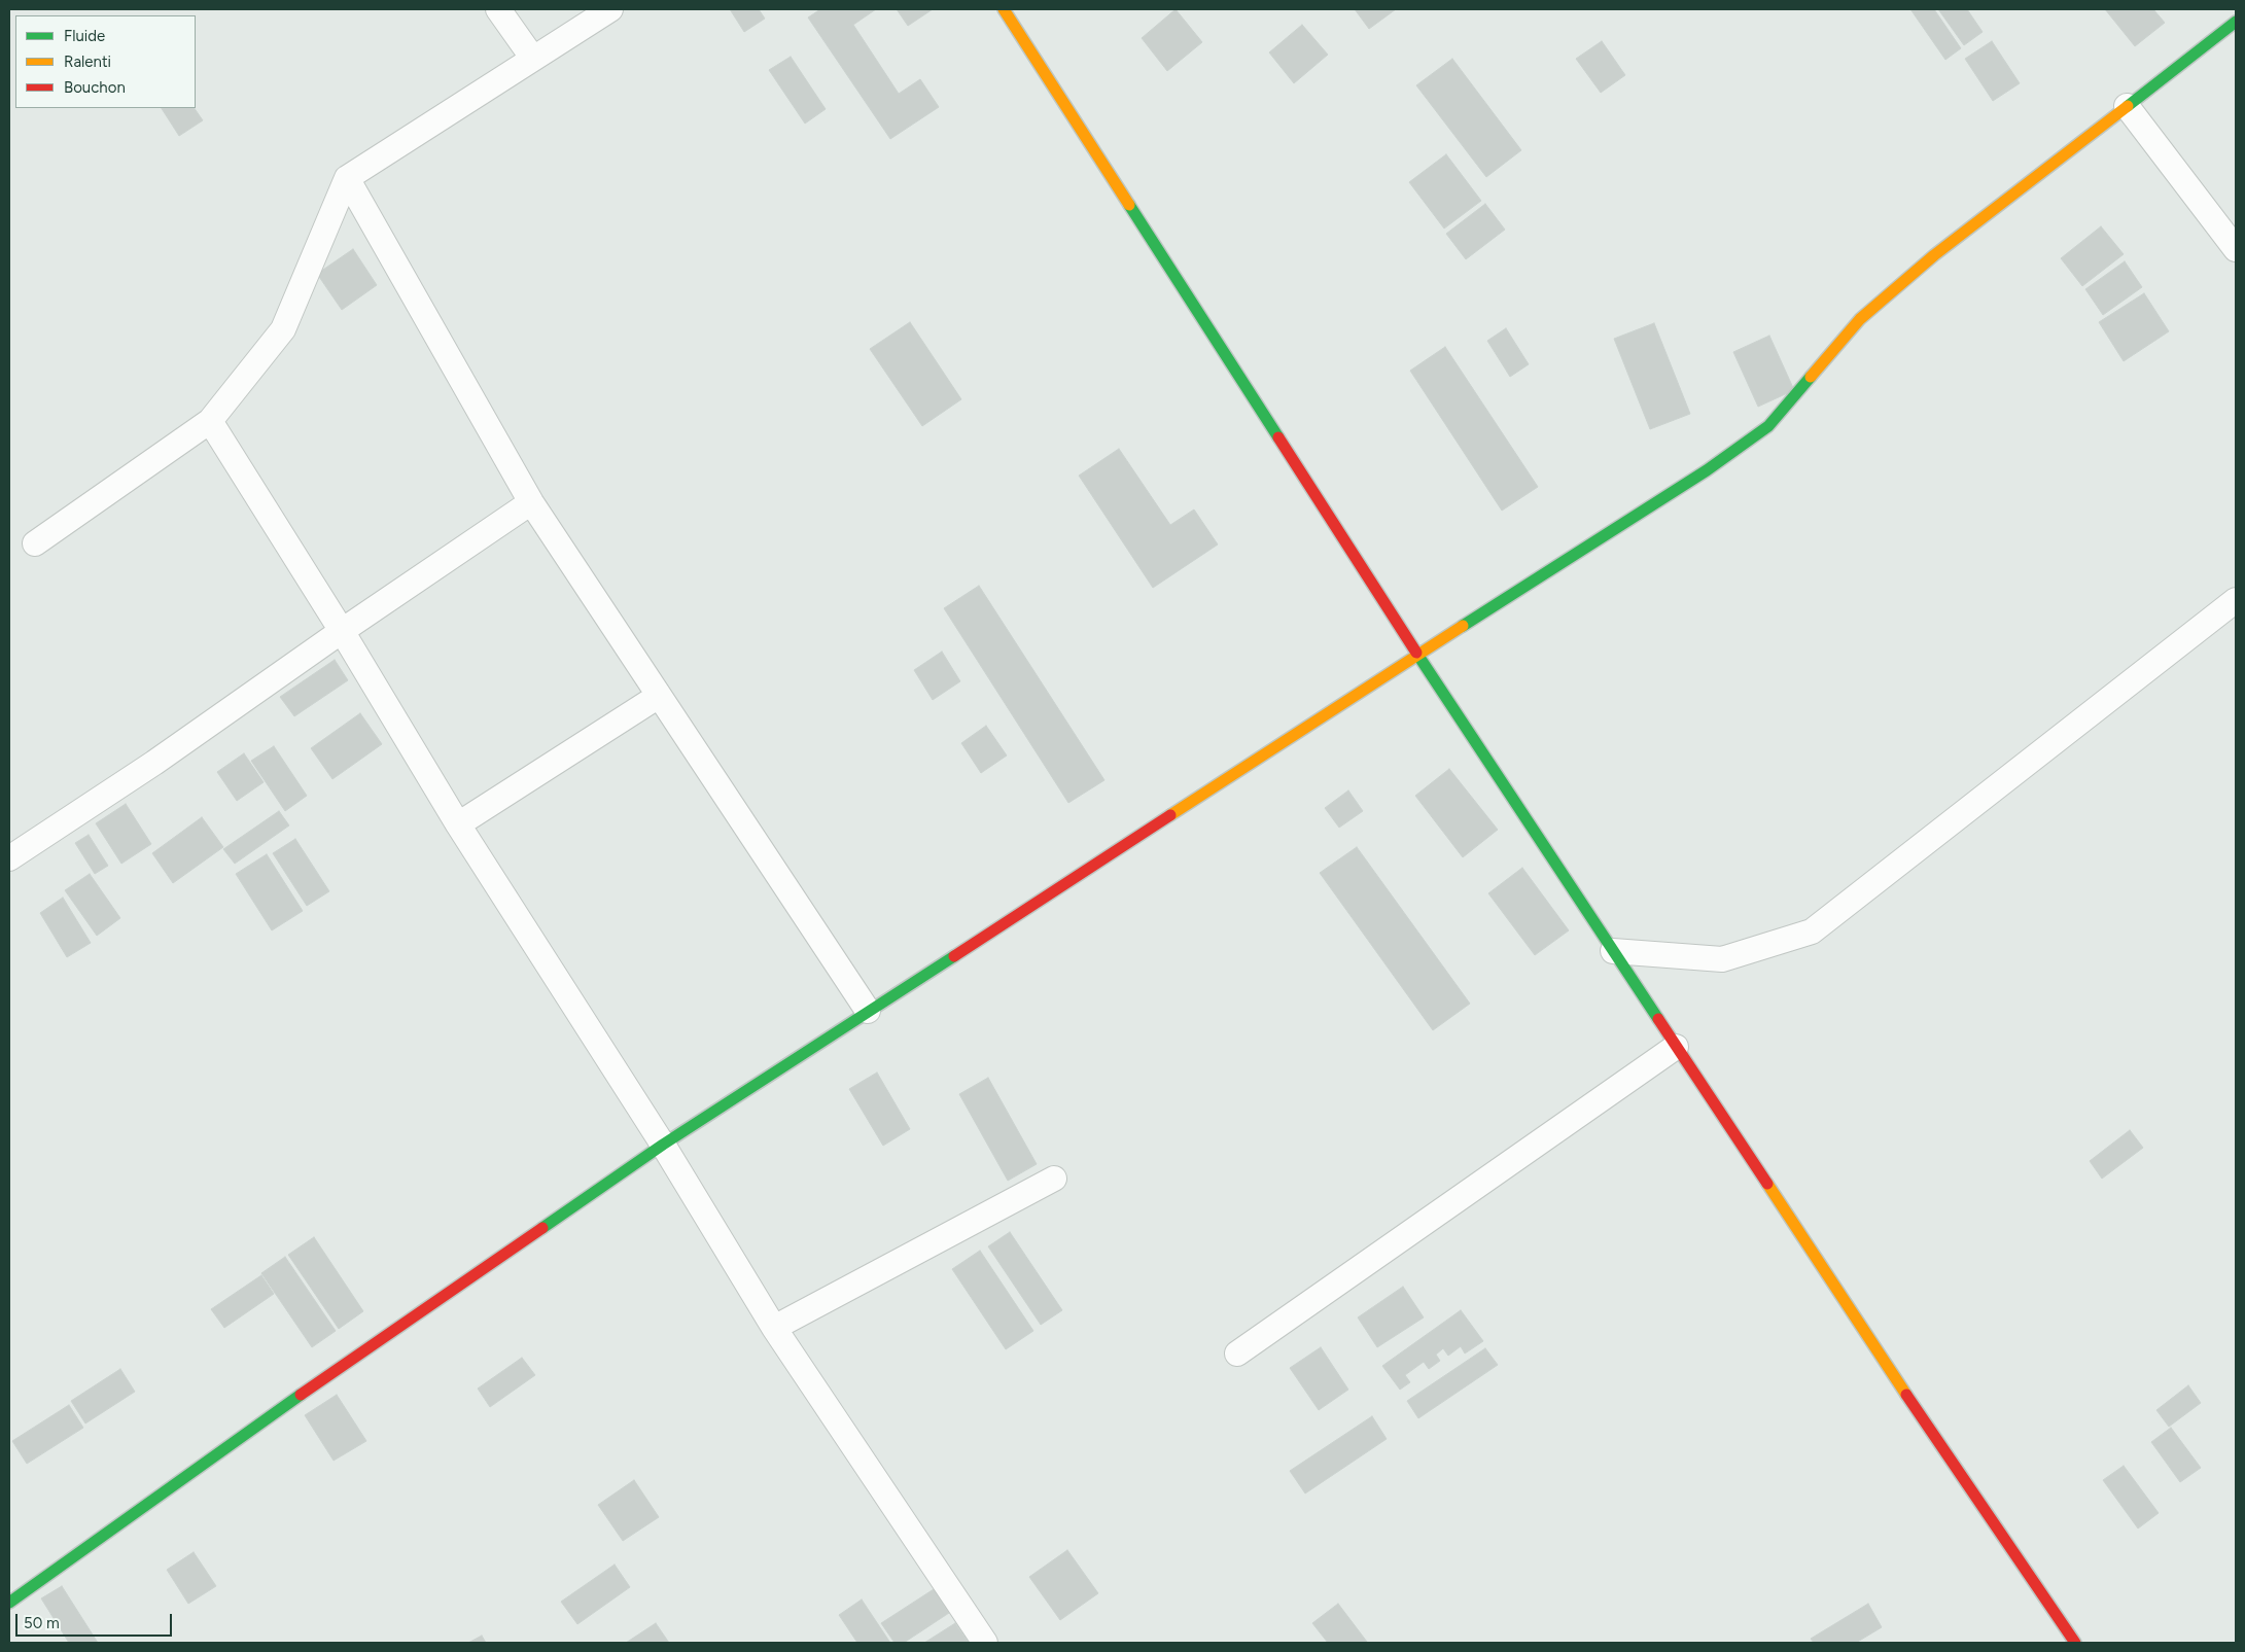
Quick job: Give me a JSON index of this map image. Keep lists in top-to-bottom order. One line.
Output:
{"legend":["Fluide","Ralenti","Bouchon"],"scale_bar":"50 m"}
